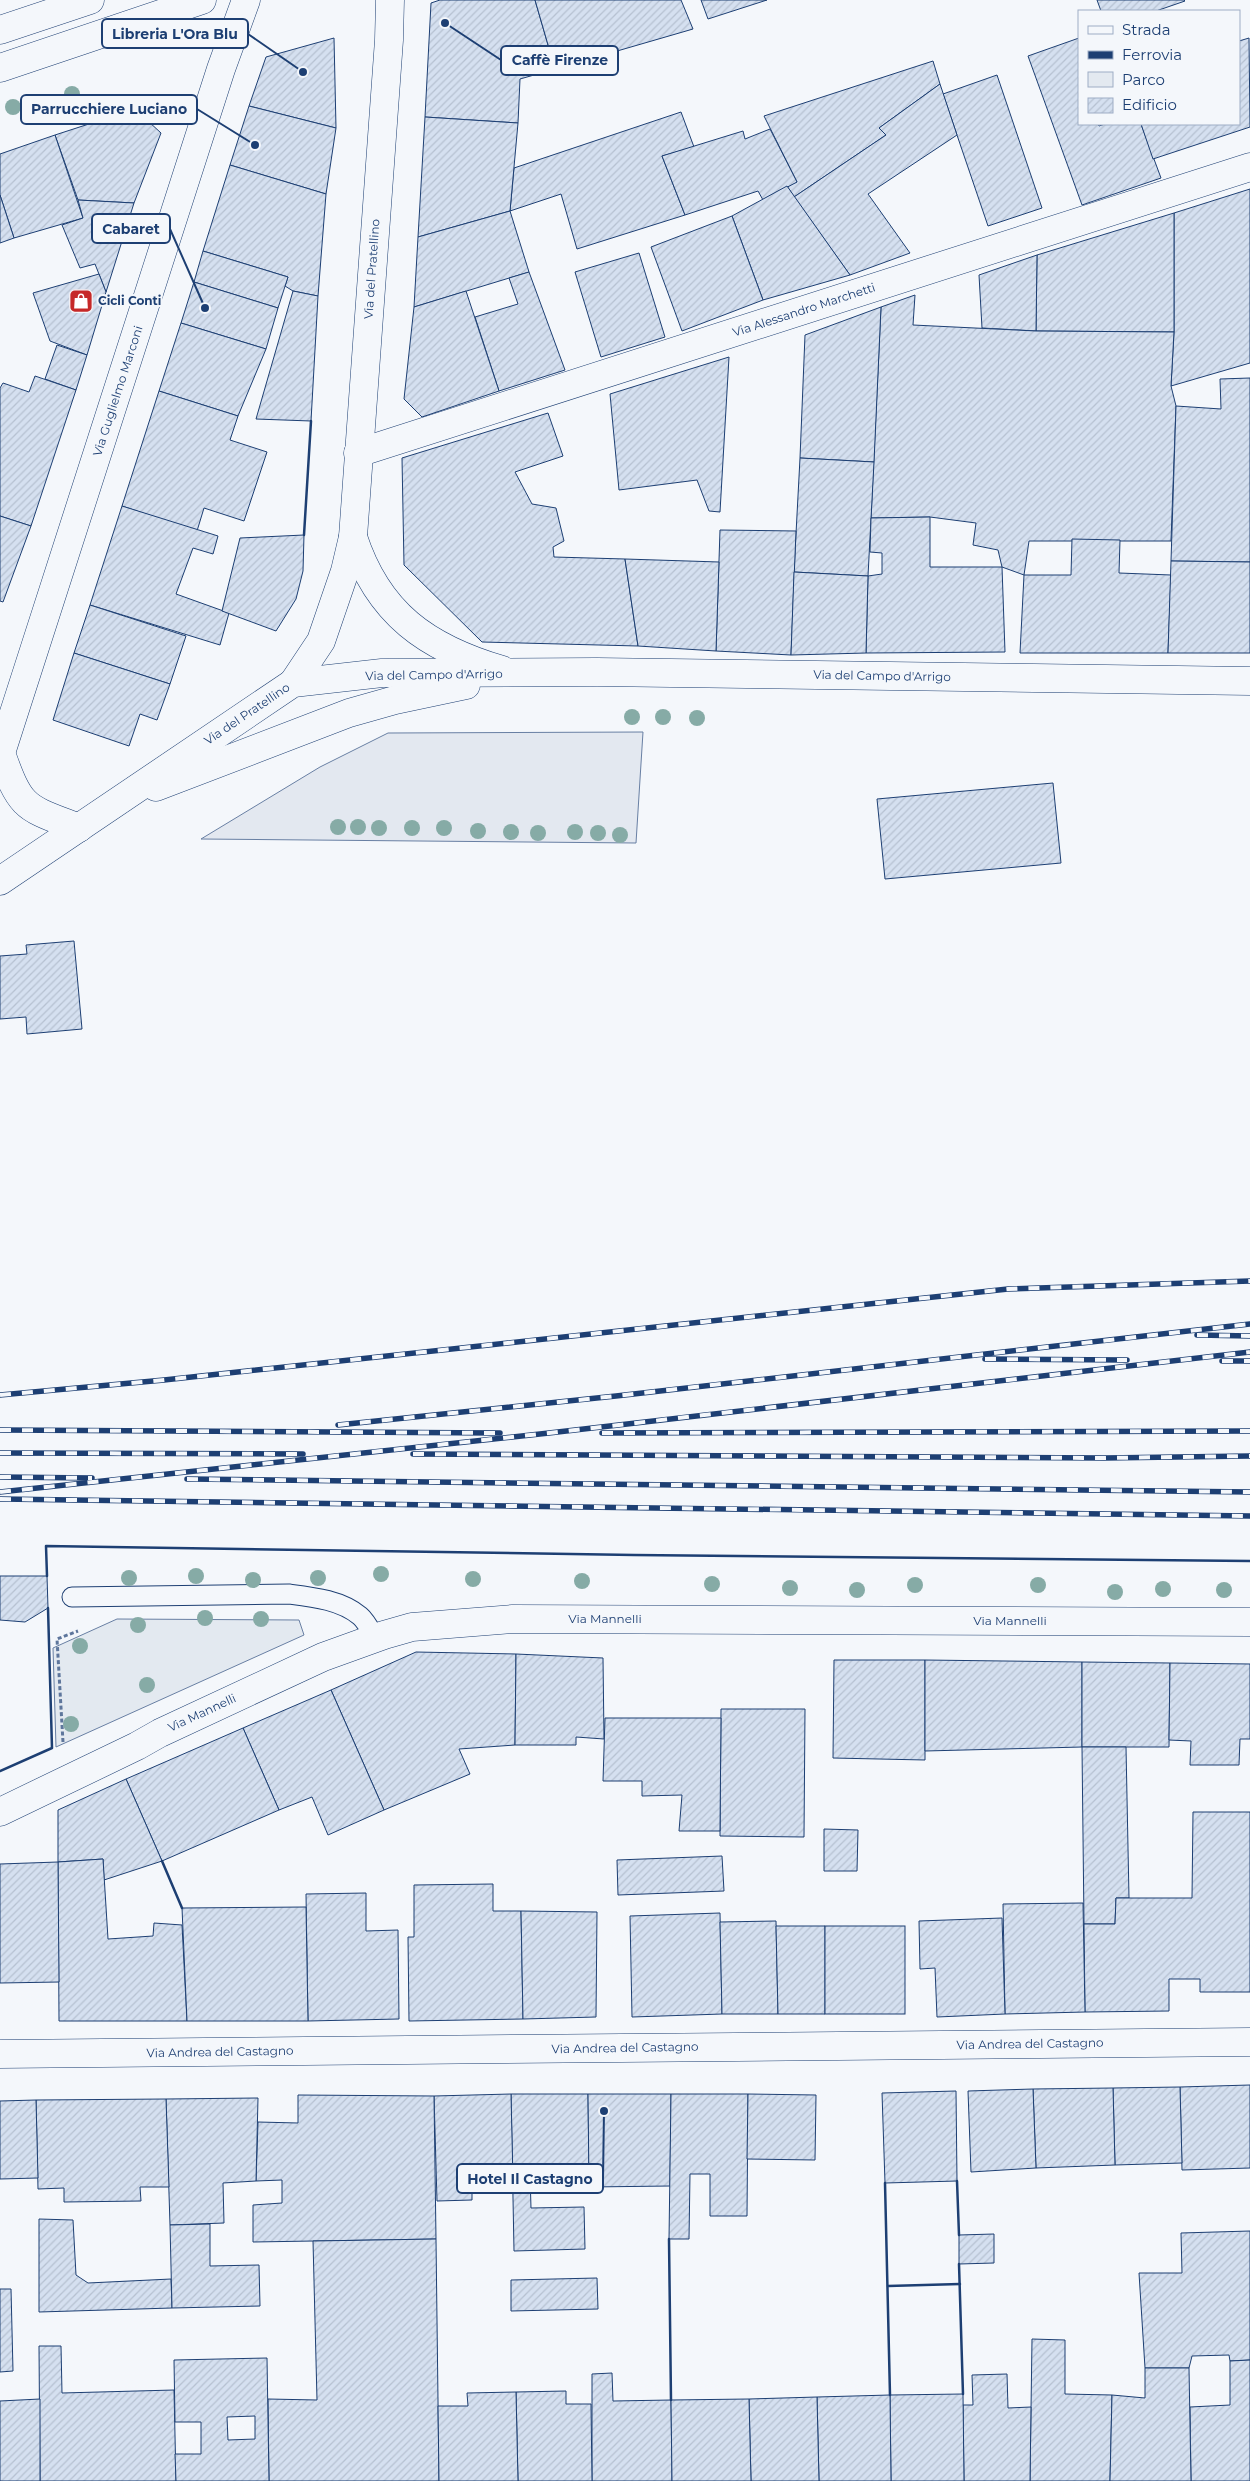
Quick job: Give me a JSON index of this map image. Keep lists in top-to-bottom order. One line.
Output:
{"streets":{"street":["Via del Pratellino","Via Alessandro Marchetti","Via Guglielmo Marconi","Via del Campo d'Arrigo","Via Mannelli","Via Andrea del Castagno"]},"crossings":[["Via del Pratellino","Via Alessandro Marchetti"],["Via del Pratellino","Via Guglielmo Marconi"],["Via del Pratellino","Via del Campo d'Arrigo"]],"places":{"other":["Caffè Firenze","Libreria L'Ora Blu","Parrucchiere Luciano","Cabaret","Hotel Il Castagno"],"shop":["Cicli Conti"]},"legend":["Strada","Ferrovia","Parco","Edificio"]}
